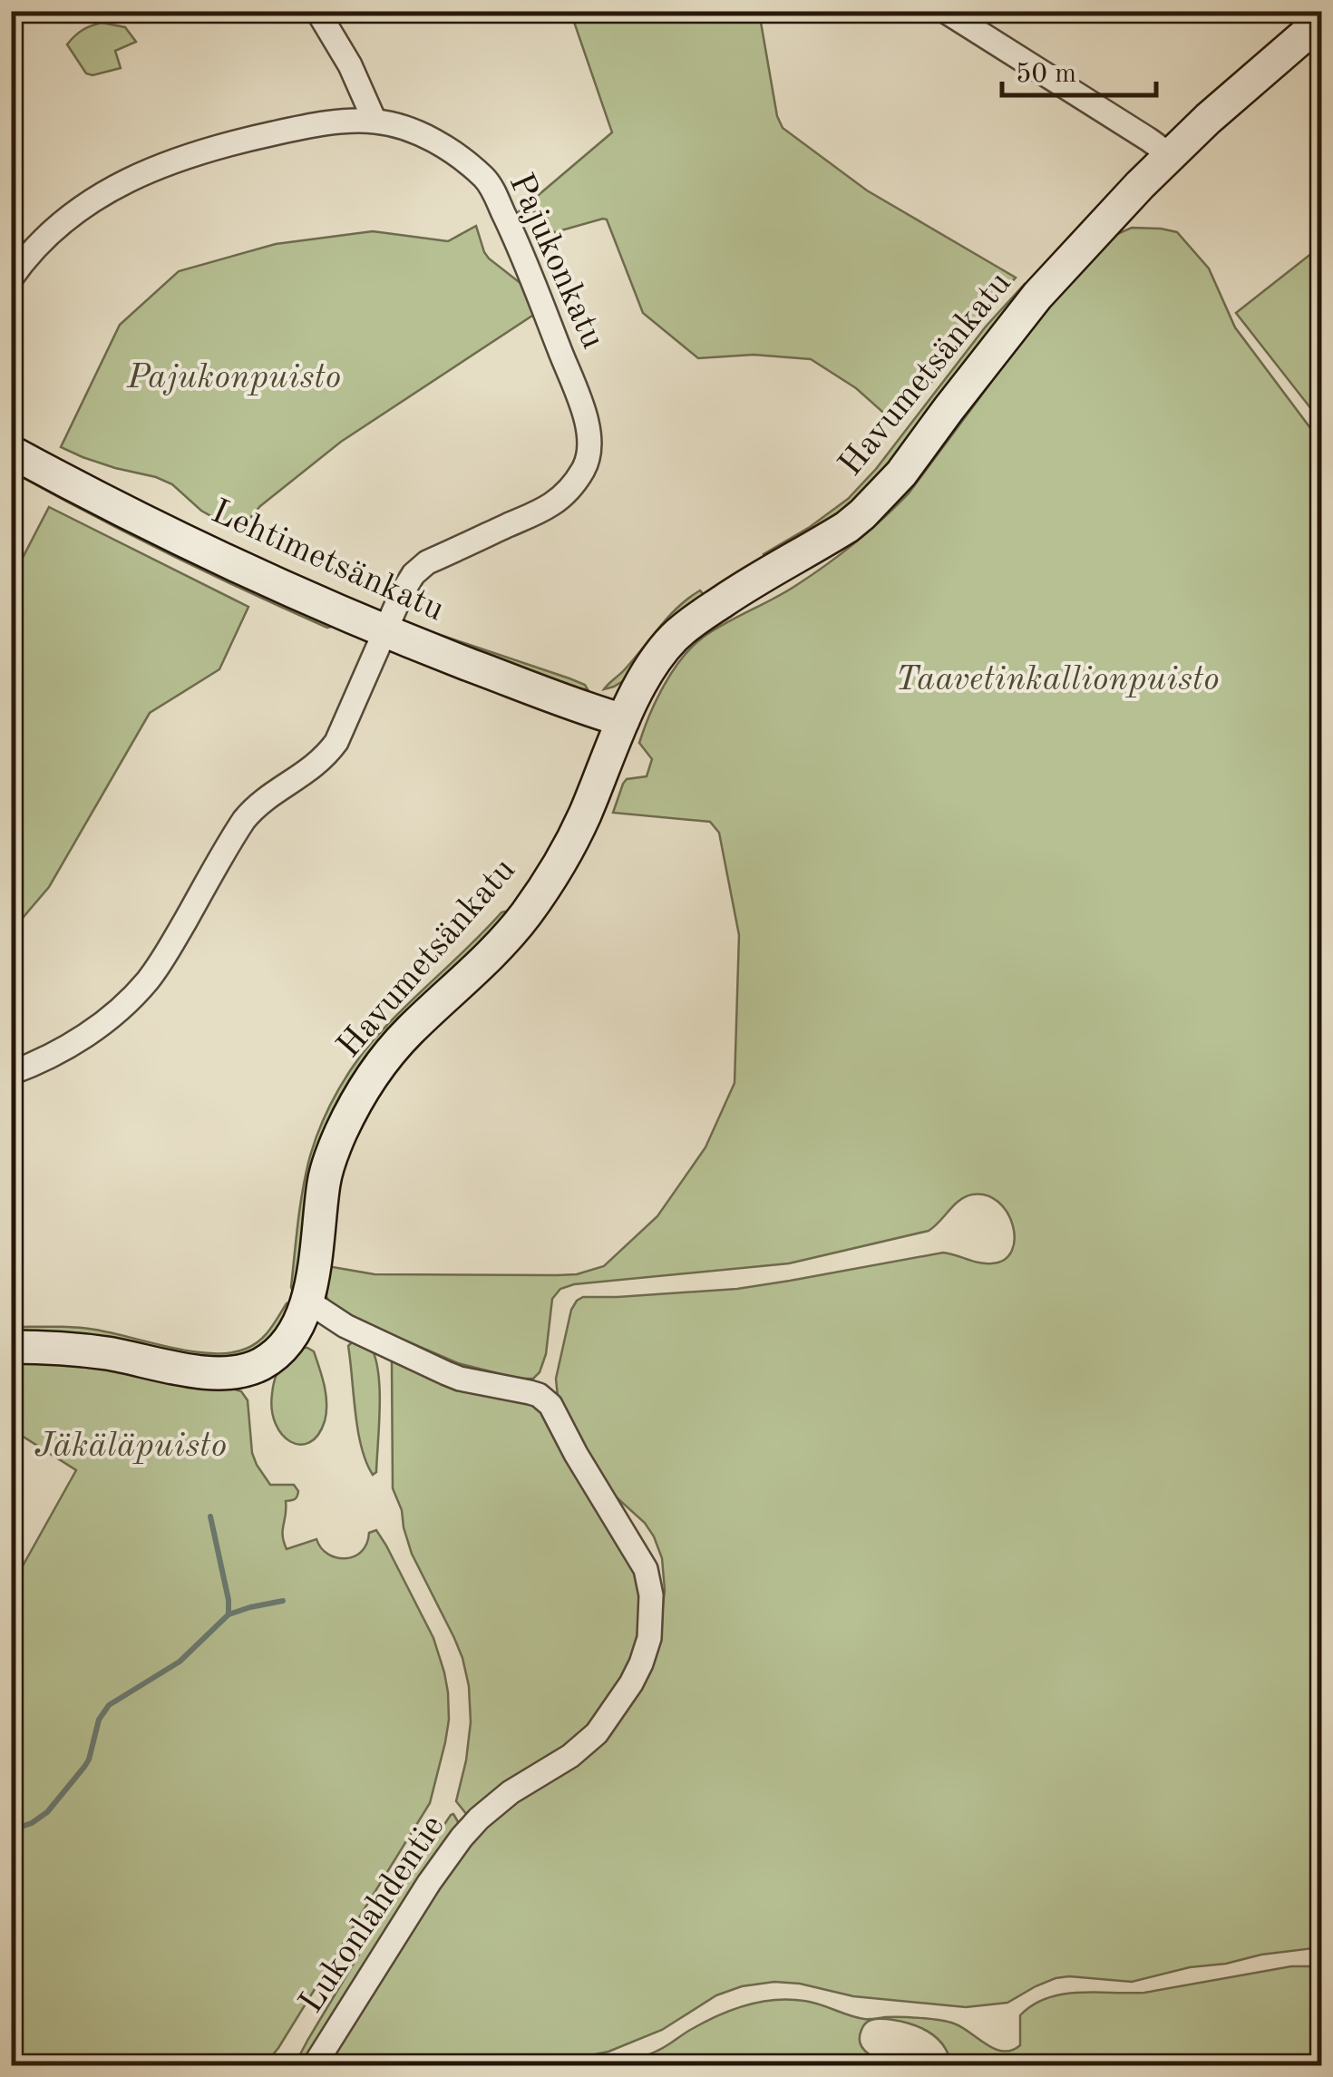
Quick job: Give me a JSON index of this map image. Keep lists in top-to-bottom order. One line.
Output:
{"streets":{"street":["Pajukonkatu","Havumetsänkatu","Lehtimetsänkatu","Lukonlahdentie"]},"crossings":[["Pajukonkatu","Lehtimetsänkatu"],["Havumetsänkatu","Lehtimetsänkatu"],["Havumetsänkatu","Lukonlahdentie"]],"parks":["Pajukonpuisto","Taavetinkallionpuisto","Jäkäläpuisto"],"scale_bar":"50 m"}
